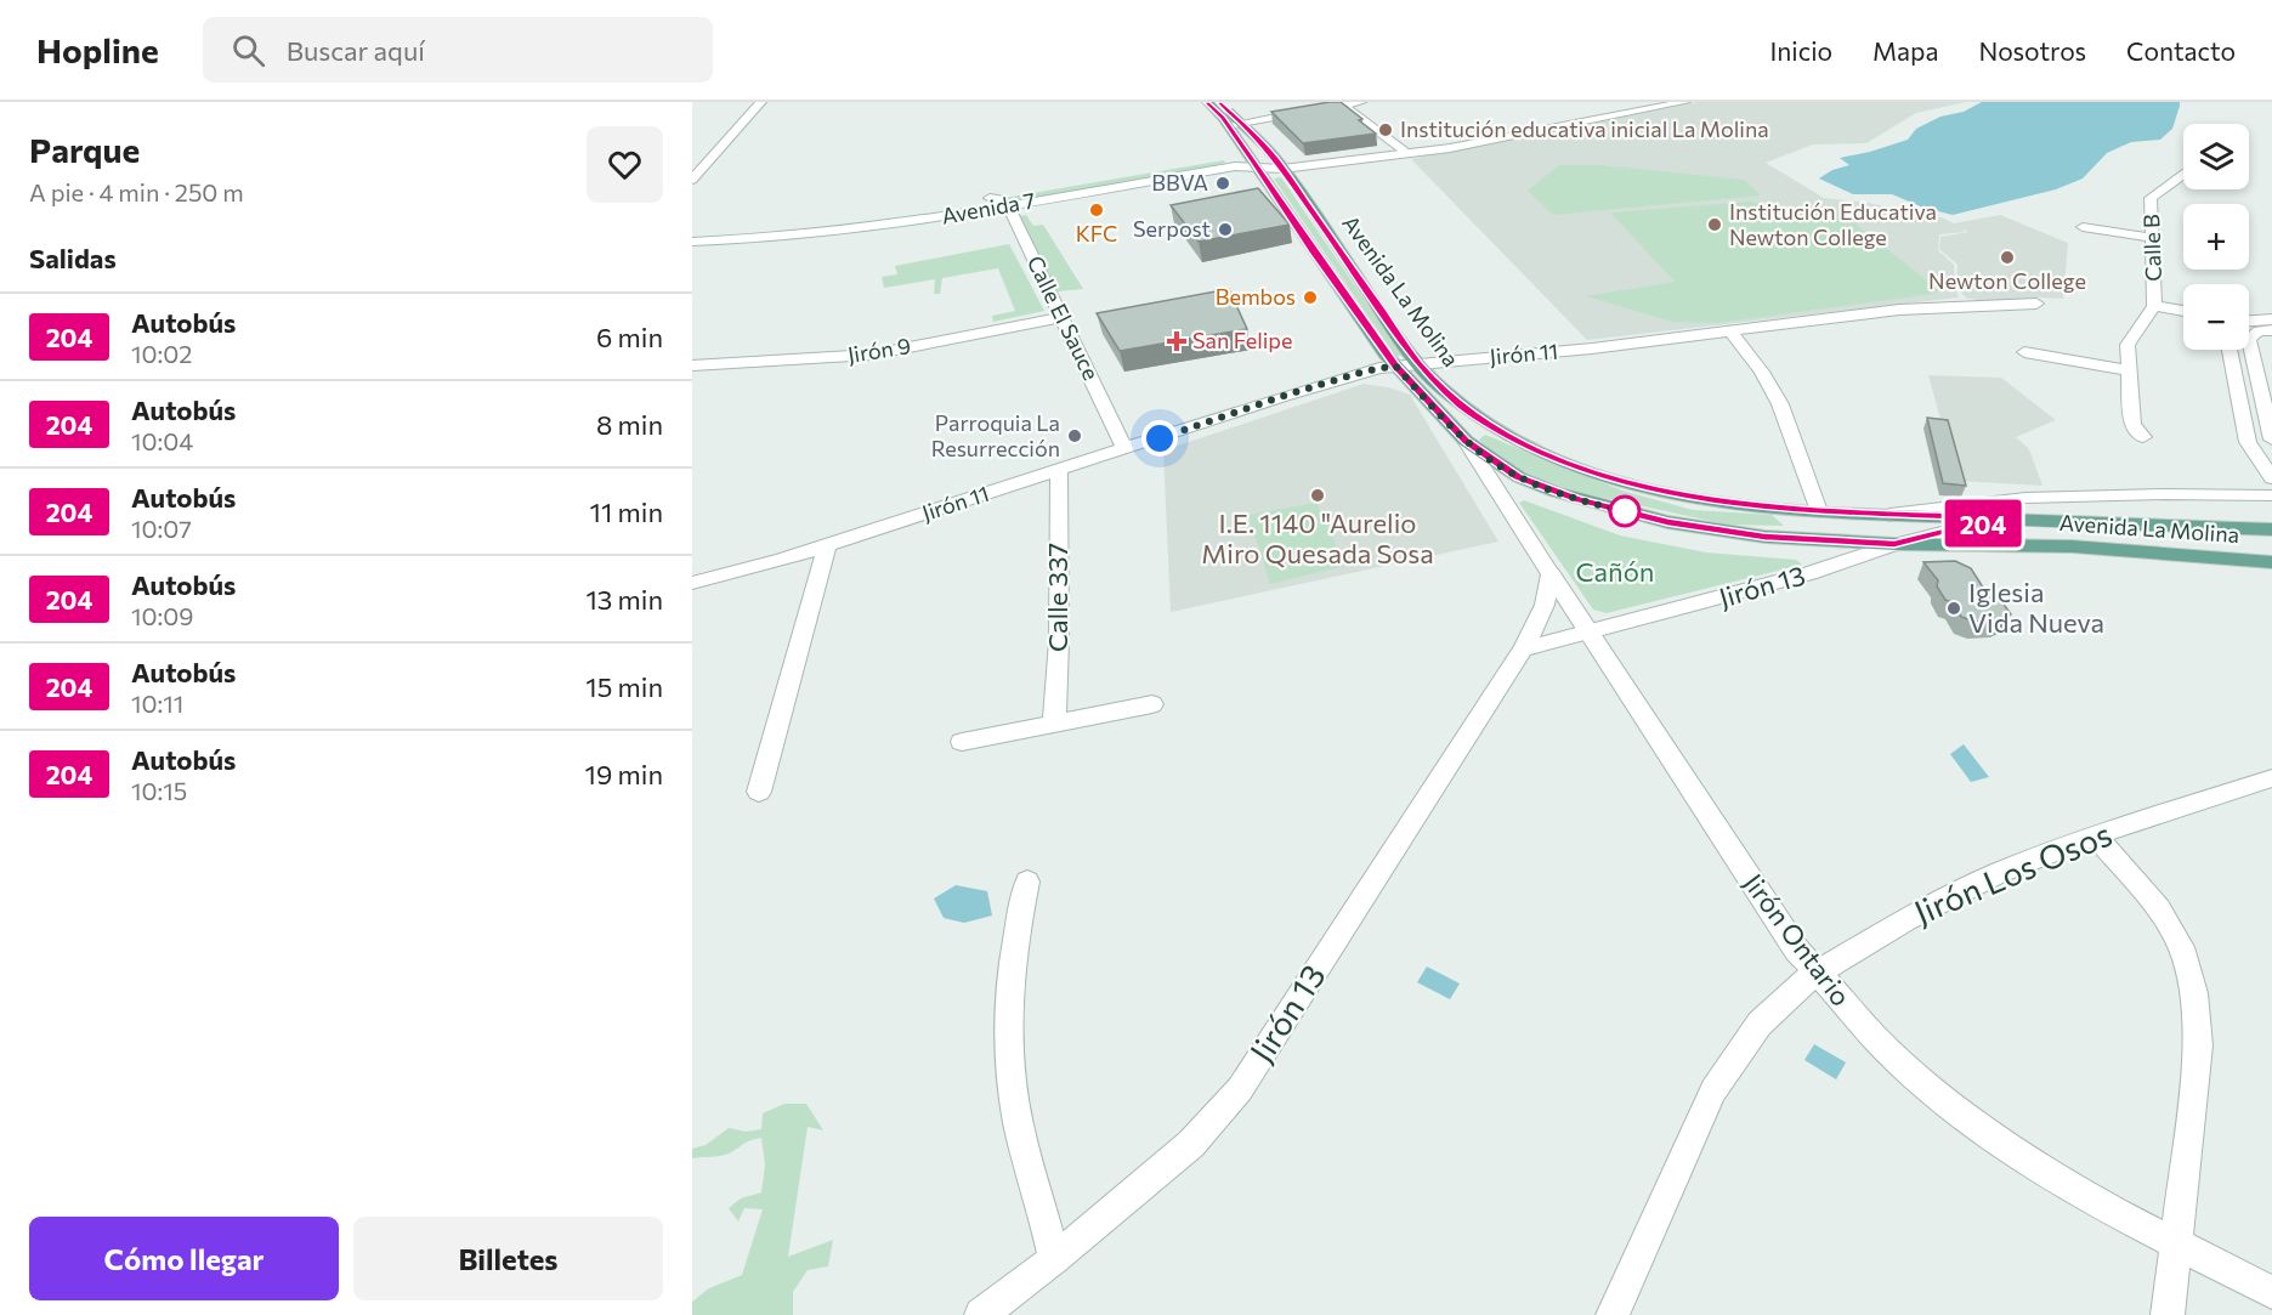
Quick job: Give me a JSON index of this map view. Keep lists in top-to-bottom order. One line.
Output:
{"streets":{"main road":["Avenida La Molina"],"street":["Avenida 7","Calle B","Calle El Sauce","Jirón 9","Jirón 11","Jirón 13","Calle 337","Jirón Los Osos","Jirón Ontario"]},"crossings":[["Avenida 7","Avenida La Molina"],["Avenida 7","Calle El Sauce"],["Avenida La Molina","Jirón 11"],["Avenida La Molina","Jirón 13"],["Avenida La Molina","Jirón Ontario"],["Calle El Sauce","Jirón 9"],["Calle El Sauce","Jirón 11"],["Jirón 11","Calle 337"],["Jirón 13","Jirón Ontario"],["Jirón Los Osos","Jirón Ontario"]],"parks":["Cañón"],"places":{"other":["Institución educativa inicial La Molina","BBVA","KFC","Institución Educativa Newton College","Serpost","Newton College","Bembos","Parroquia La Resurrección","I.E. 1140 \"Aurelio Miro Quesada Sosa","Iglesia Vida Nueva"],"health":["San Felipe"]},"lines":["bus line 204"],"page":{"header":"Hopline","search":"Buscar aquí","nav":["Inicio","Mapa","Nosotros","Contacto"],"heading":[["Parque","A pie · 4 min · 250 m"],"Salidas"],"on_map":"204","map_buttons":["+","−"],"list":[{"mark":"204","name":"Autobús","note":"10:02","value":"6 min"},{"mark":"204","name":"Autobús","note":"10:04","value":"8 min"},{"mark":"204","name":"Autobús","note":"10:07","value":"11 min"},{"mark":"204","name":"Autobús","note":"10:09","value":"13 min"},{"mark":"204","name":"Autobús","note":"10:11","value":"15 min"},{"mark":"204","name":"Autobús","note":"10:15","value":"19 min"}],"buttons":["Cómo llegar","Billetes"]}}
